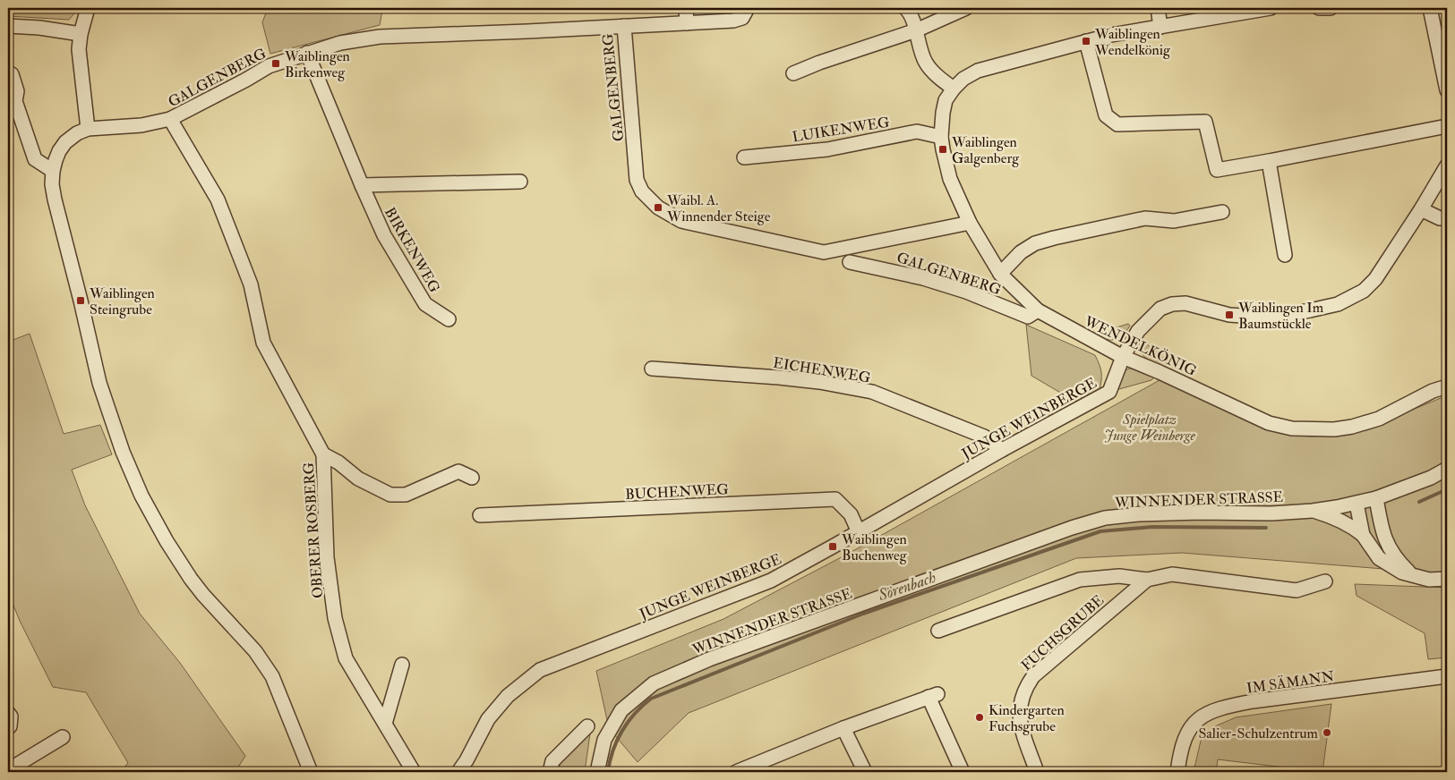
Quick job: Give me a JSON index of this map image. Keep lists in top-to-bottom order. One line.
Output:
{"streets":{"street":["GALGENBERG","LUIKENWEG","BIRKENWEG","WENDELKÖNIG","EICHENWEG","JUNGE WEINBERGE","BUCHENWEG","WINNENDER STRASSE","OBERER ROSBERG","FUCHSGRUBE","IM SÄMANN"]},"crossings":[["GALGENBERG","BIRKENWEG"],["GALGENBERG","WENDELKÖNIG"],["GALGENBERG","OBERER ROSBERG"],["LUIKENWEG","WENDELKÖNIG"],["WENDELKÖNIG","JUNGE WEINBERGE"],["EICHENWEG","JUNGE WEINBERGE"],["JUNGE WEINBERGE","BUCHENWEG"]],"water":["Sörenbach"],"parks":["Spielplatz Junge Weinberge"],"places":{"transit":["Waiblingen Wendelkönig","Waiblingen Birkenweg","Waiblingen Galgenberg","Waibl. A. Winnender Steige","Waiblingen Steingrube","Waiblingen Im Baumstückle","Waiblingen Buchenweg"],"other":["Kindergarten Fuchsgrube","Salier-Schulzentrum"]}}
